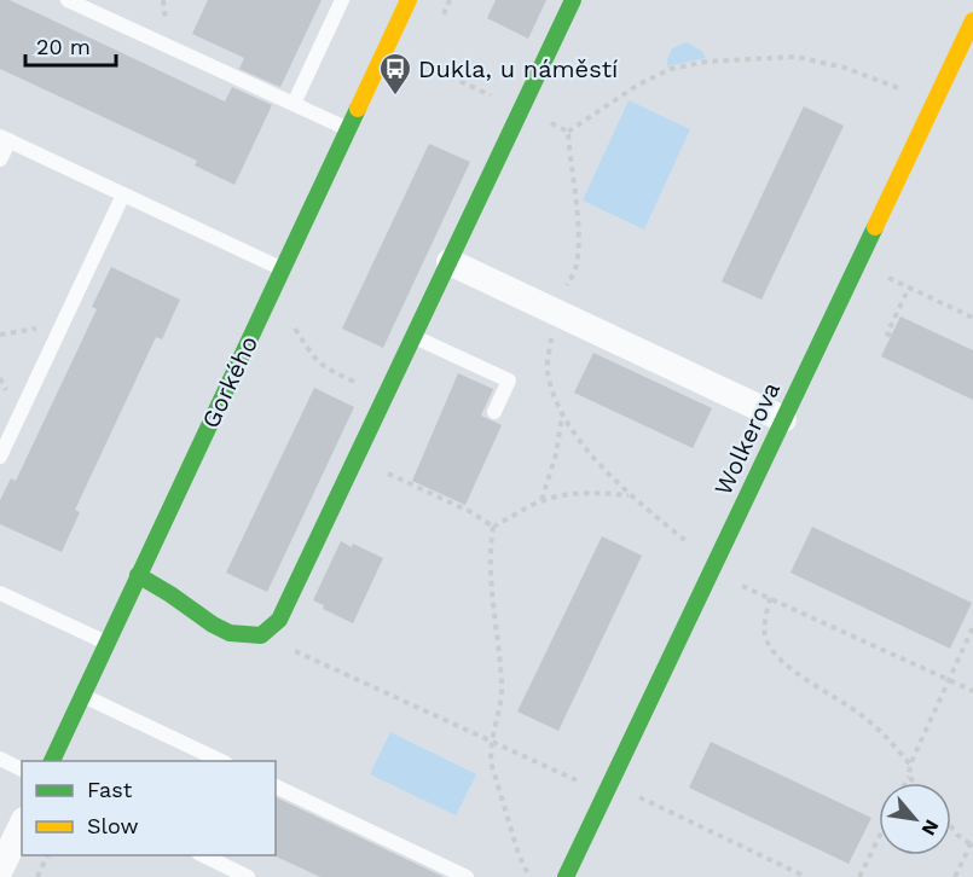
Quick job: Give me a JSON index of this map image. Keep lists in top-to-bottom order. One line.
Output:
{"streets":{"street":["Gorkého","Wolkerova"]},"places":{"bus stop":["Dukla, u náměstí"]},"legend":["Fast","Slow"],"scale_bar":"20 m","north":"bottom right"}
